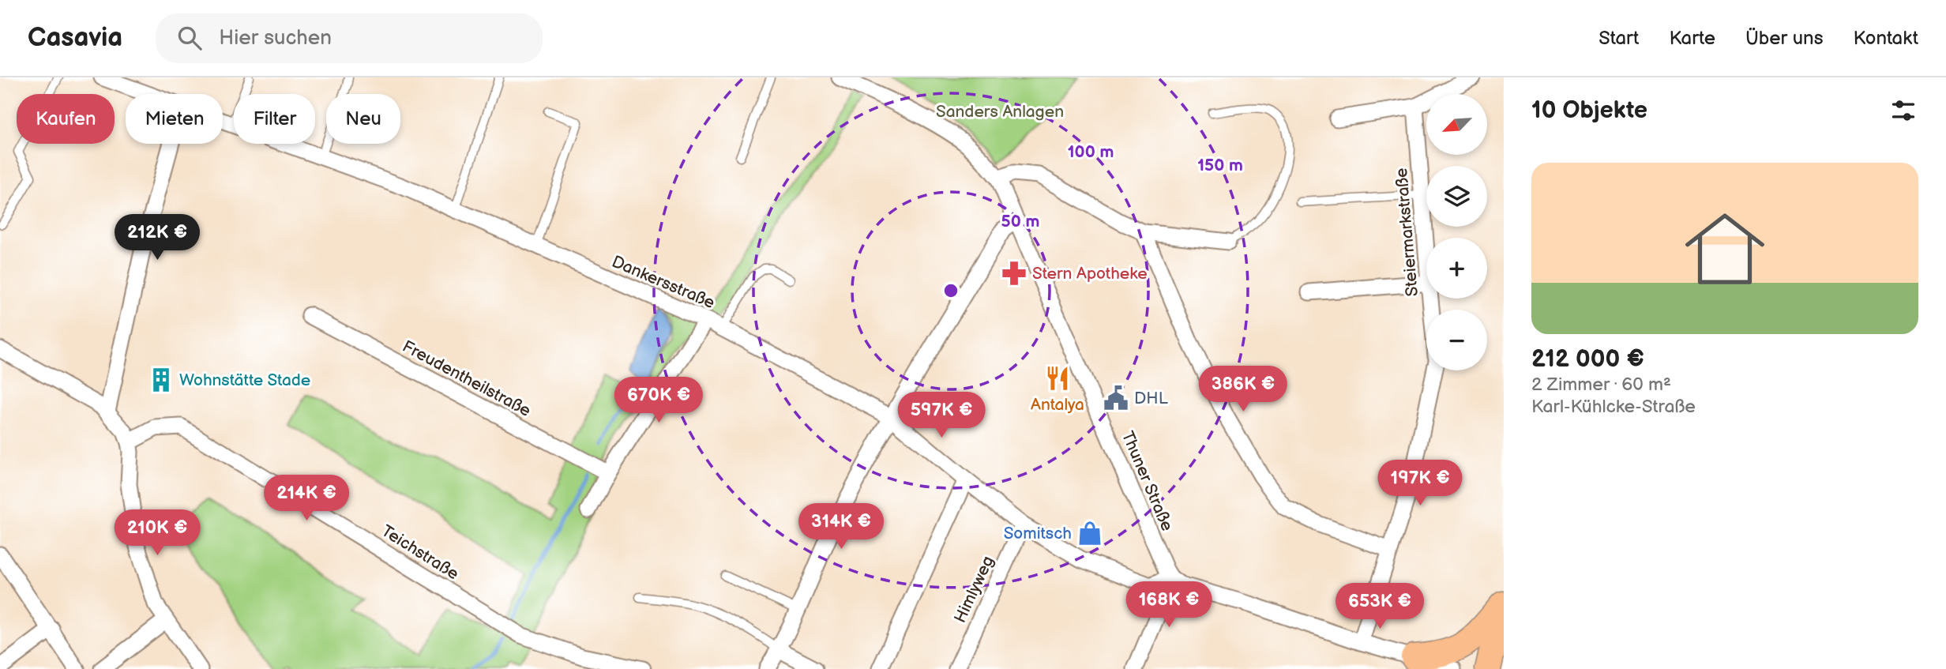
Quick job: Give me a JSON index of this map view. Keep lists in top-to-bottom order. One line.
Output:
{"streets":{"street":["Steiermarkstraße","Dankersstraße","Freudentheilstraße","Thuner Straße","Teichstraße","Himlyweg"]},"crossings":[["Dankersstraße","Thuner Straße"],["Dankersstraße","Himlyweg"]],"parks":["Sanders Anlagen"],"places":{"pharmacy":["Stern Apotheke"],"restaurant":["Antalya"],"building":["Wohnstätte Stade"],"public building":["DHL"],"shop":["Somitsch"]},"north":"bottom left","page":{"header":"Casavia","search":"Hier suchen","nav":["Start","Karte","Über uns","Kontakt"],"heading":"10 Objekte","map_buttons":["+","−"],"chip":["Kaufen","Mieten","Filter","Neu"],"list":[{"name":"212 000 €","note":"2 Zimmer · 60 m² · Karl-Kühlcke-Straße"}],"price":["212K €","386K €","670K €","597K €","197K €","214K €","314K €","210K €","168K €","653K €"]},"rings":["100 m","150 m","50 m"]}
